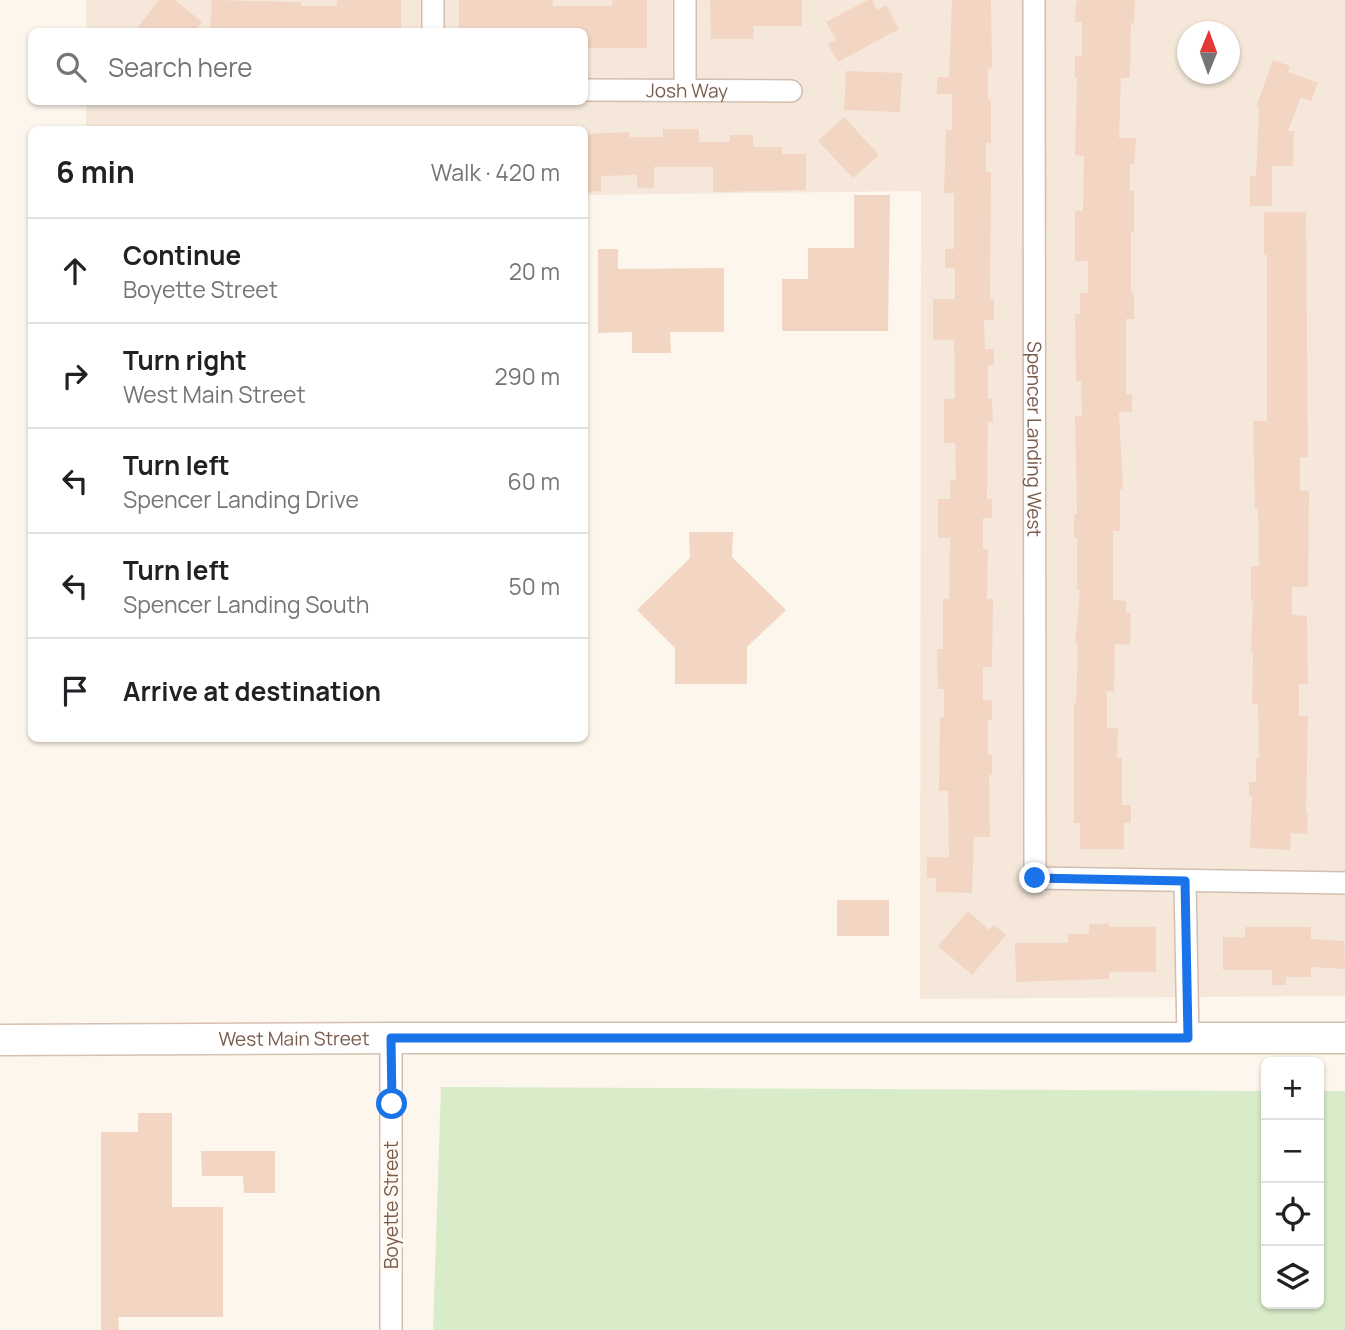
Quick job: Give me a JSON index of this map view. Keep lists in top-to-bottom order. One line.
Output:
{"streets":{"main road":["West Main Street"],"street":["Josh Way","Spencer Landing West","Boyette Street"]},"crossings":[["West Main Street","Boyette Street"]],"north":"top","page":{"search":"Search here","heading":["6 min","Walk · 420 m"],"list":[["Continue","Boyette Street","20 m"],["Turn right","West Main Street","290 m"],["Turn left","Spencer Landing Drive","60 m"],["Turn left","Spencer Landing South","50 m"],"Arrive at destination"],"map_buttons":["+","−"]}}
